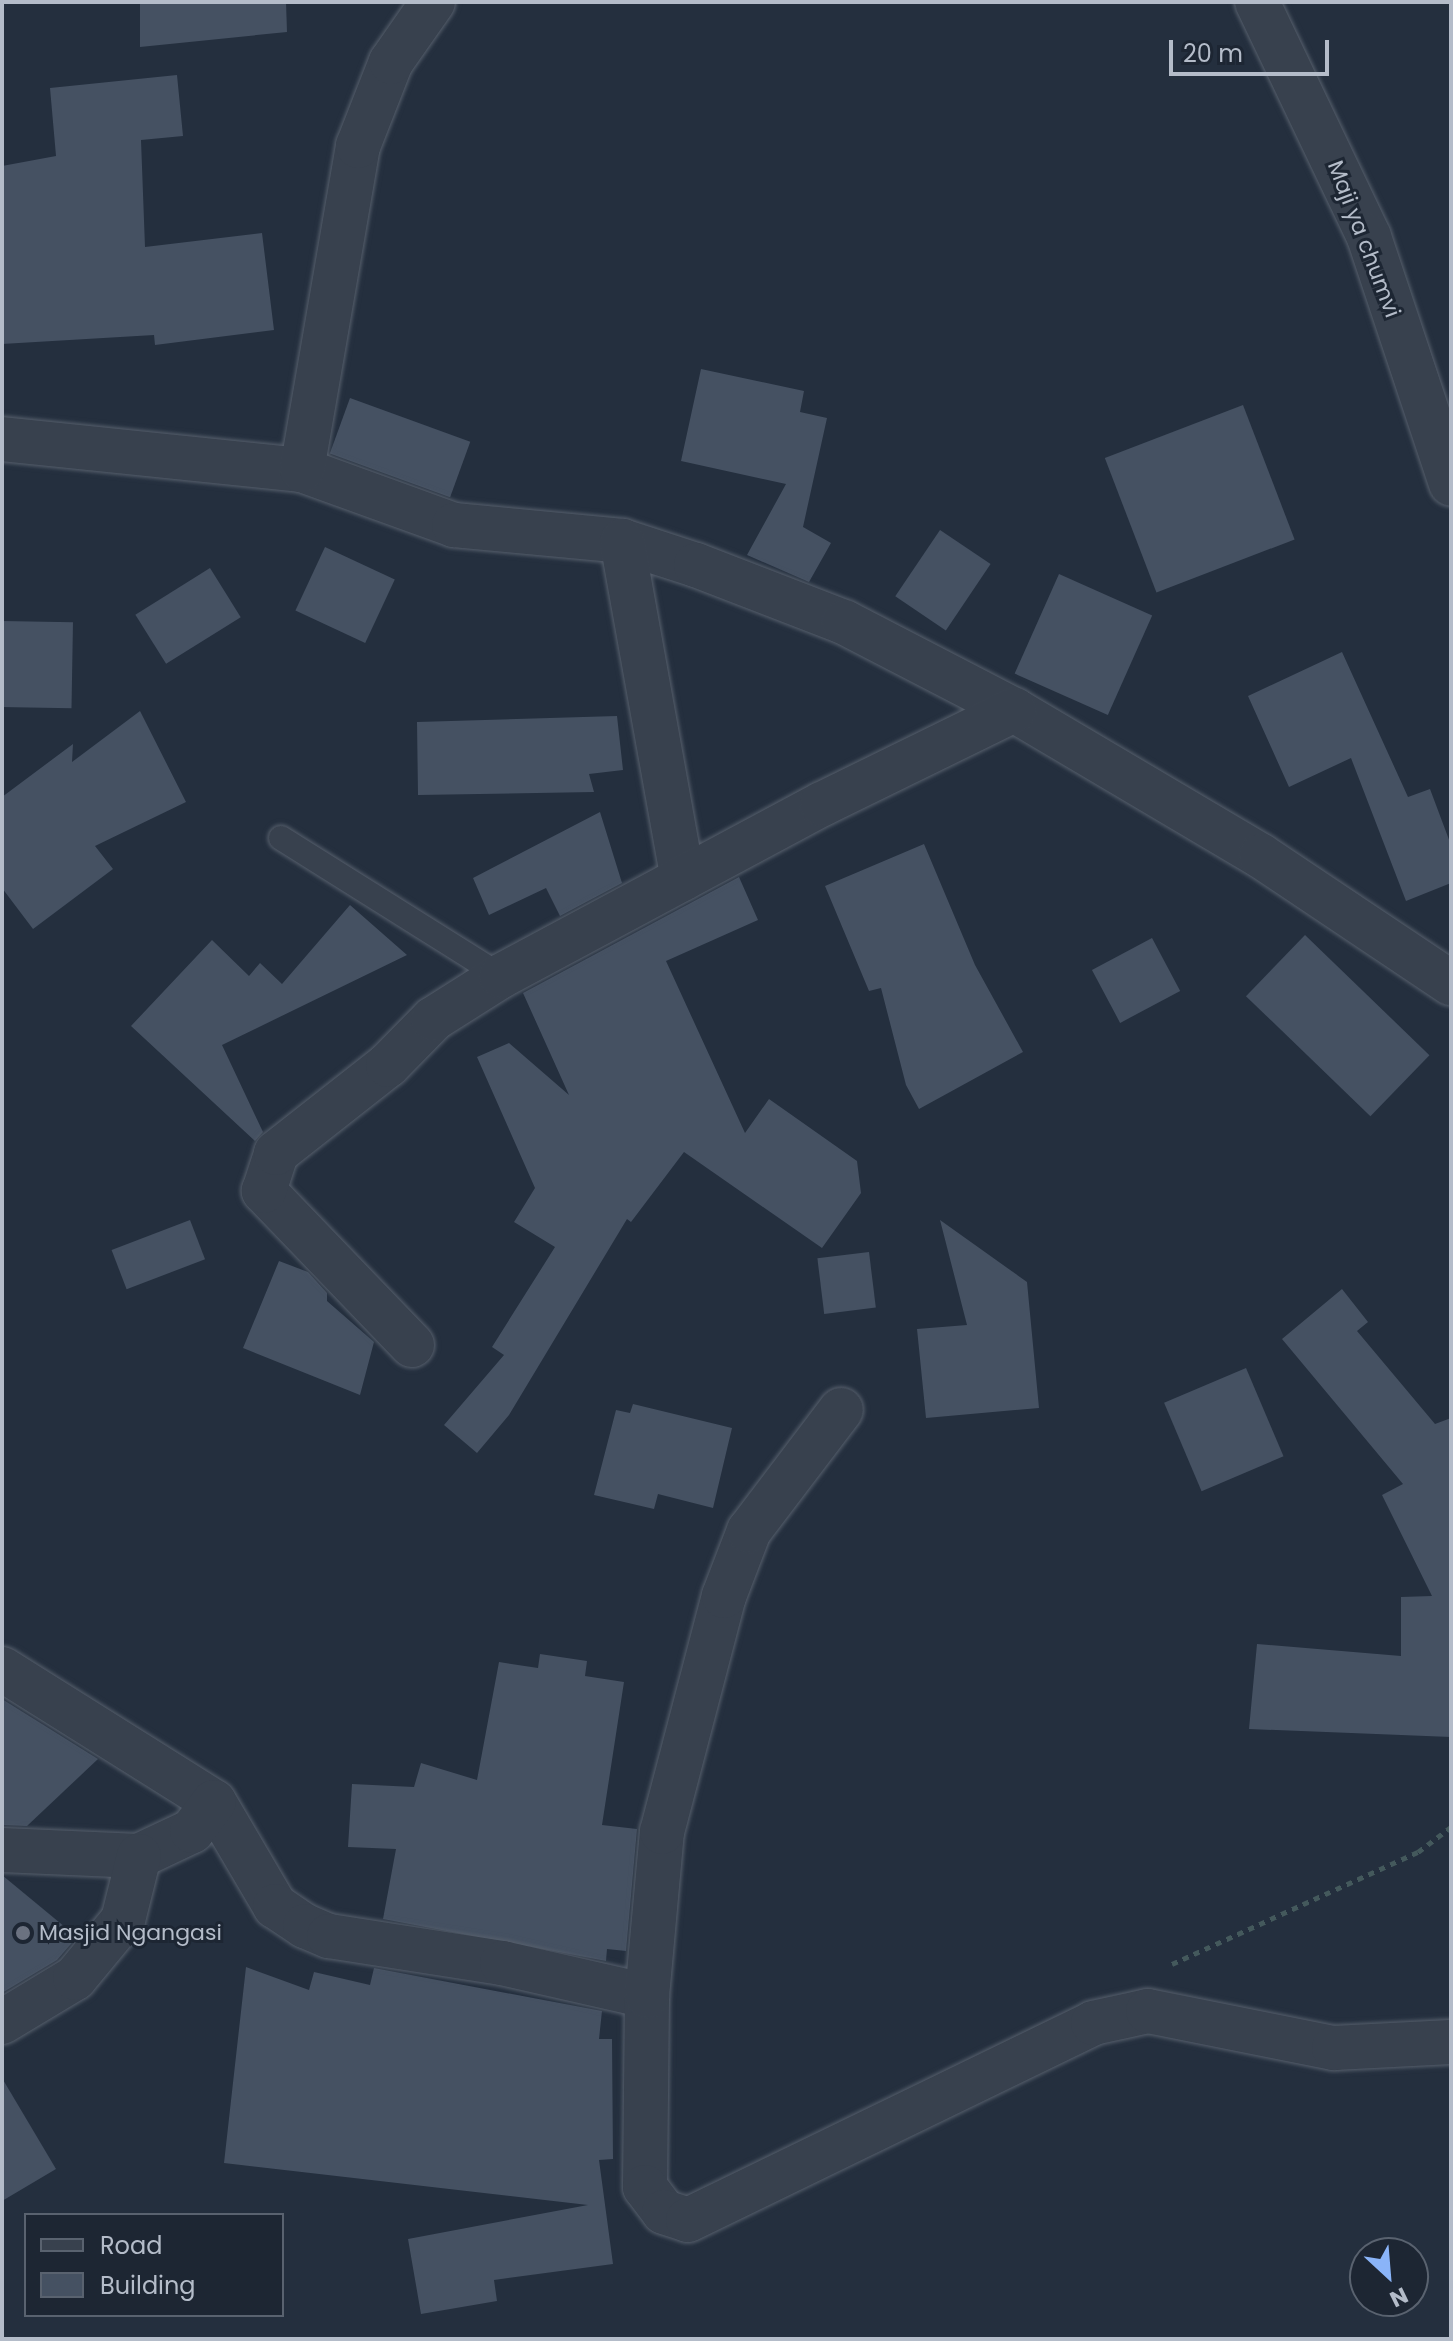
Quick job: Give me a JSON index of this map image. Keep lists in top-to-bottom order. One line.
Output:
{"streets":{"street":["Maji ya chumvi"]},"places":["Masjid Ngangasi"],"legend":["Road","Building"],"scale_bar":"20 m","north":"bottom right"}
